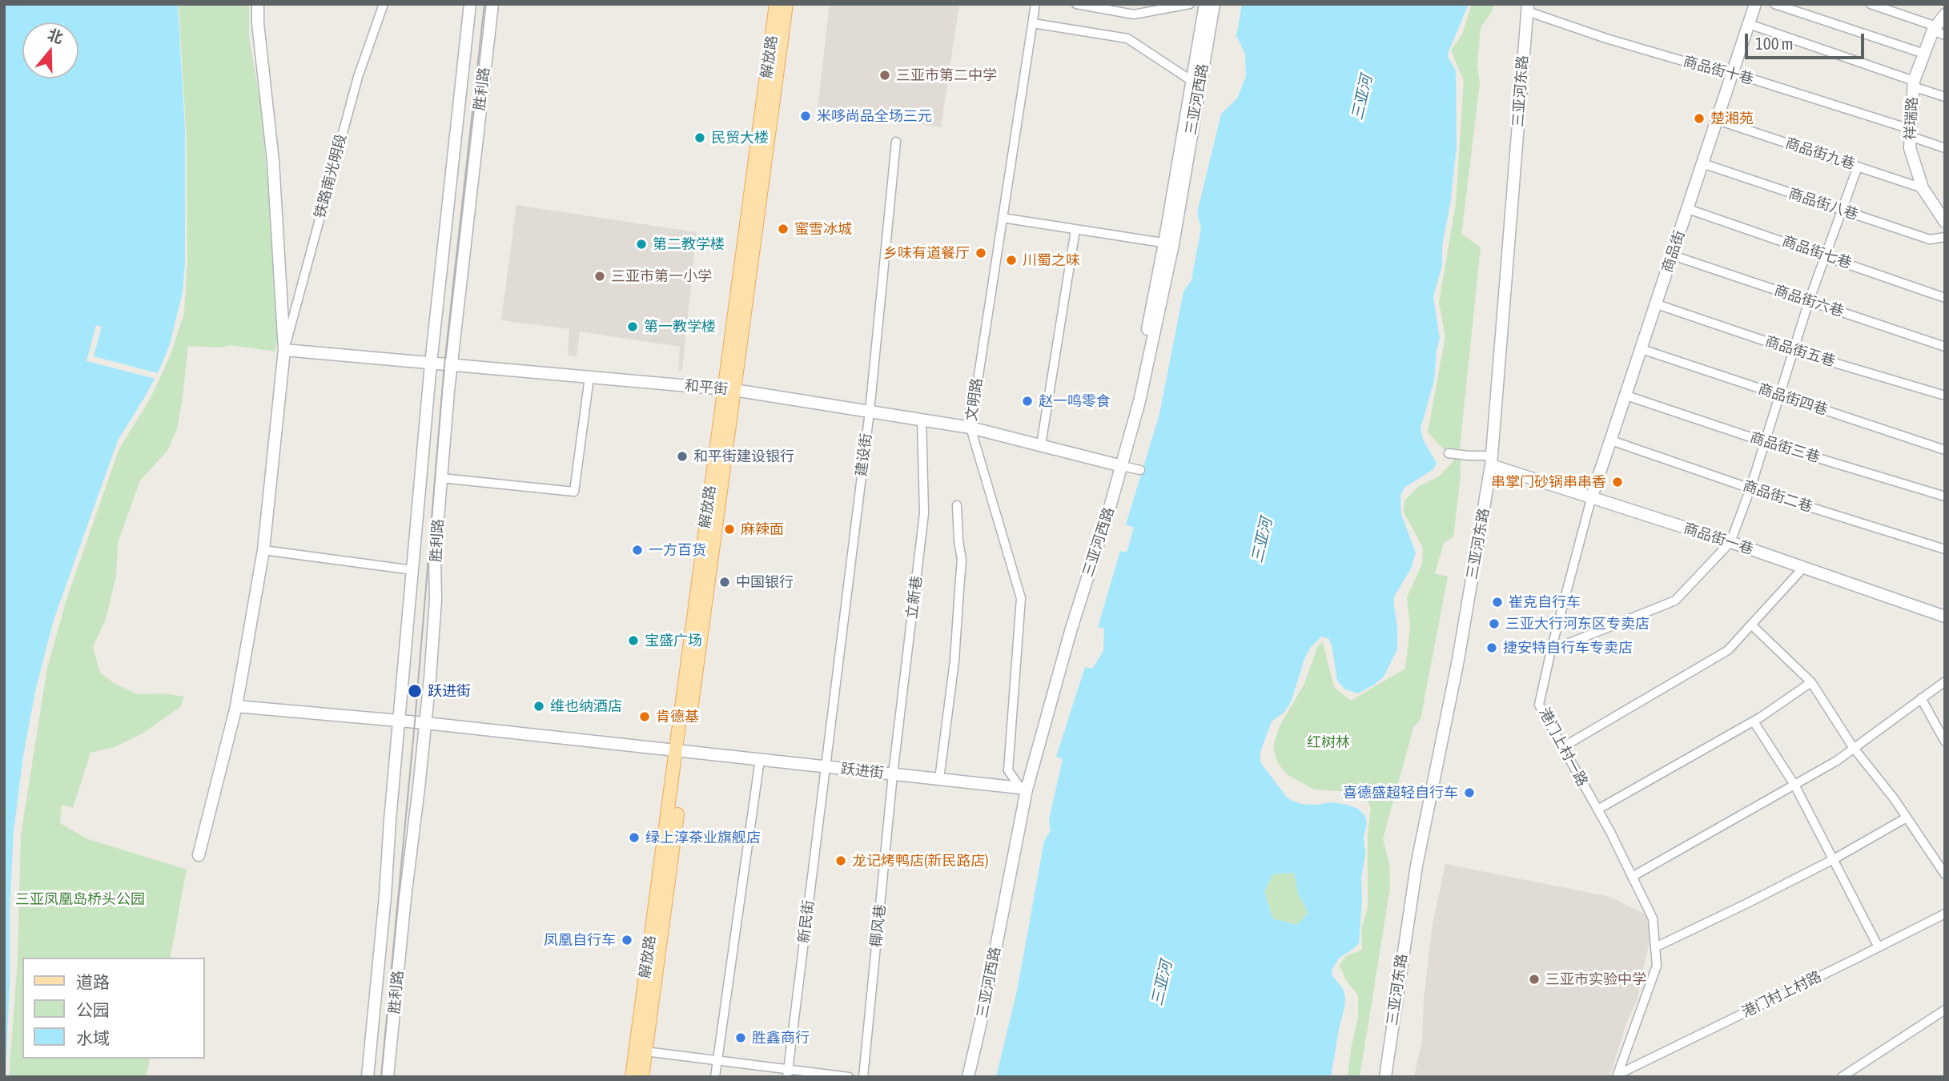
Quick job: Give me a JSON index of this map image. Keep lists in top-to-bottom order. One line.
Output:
{"streets":{"main road":["解放路"],"street":["商品街十巷","胜利路","三亚河东路","三亚河西路","祥瑞路","商品街九巷","铁路南光明段","商品街八巷","商品街","商品街七巷","商品街六巷","商品街五巷","和平街","文明路","商品街四巷","商品街三巷","建设街","商品街二巷","商品街一巷","立新巷","港门上村一路","跃进街","新民街","椰风巷","港门村上村路"]},"crossings":[["解放路","和平街"],["解放路","跃进街"],["商品街十巷","三亚河东路"],["商品街十巷","祥瑞路"],["商品街十巷","商品街"],["胜利路","和平街"],["胜利路","跃进街"],["三亚河东路","商品街一巷"],["三亚河西路","和平街"],["三亚河西路","文明路"],["三亚河西路","跃进街"],["祥瑞路","商品街九巷"],["商品街九巷","商品街"],["铁路南光明段","和平街"],["商品街八巷","商品街"],["商品街","商品街七巷"],["商品街","商品街六巷"],["商品街","商品街五巷"],["商品街","商品街四巷"],["商品街","商品街三巷"],["商品街","商品街二巷"],["商品街","商品街一巷"],["商品街","港门上村一路"],["和平街","文明路"],["和平街","建设街"],["和平街","立新巷"],["文明路","跃进街"],["建设街","跃进街"],["建设街","新民街"],["商品街一巷","港门上村一路"],["立新巷","跃进街"],["立新巷","椰风巷"],["跃进街","新民街"],["跃进街","椰风巷"]],"water":["三亚河"],"parks":["红树林","三亚凤凰岛桥头公园"],"places":["三亚市第二中学","米哆尚品全场三元","楚湘苑","民贸大楼","蜜雪冰城","第二教学楼","乡味有道餐厅","川蜀之味","三亚市第一小学","第一教学楼","赵一鸣零食","和平街建设银行","串掌门砂锅串串香","麻辣面","一方百货","中国银行","崔克自行车","三亚大行河东区专卖店","宝盛广场","捷安特自行车专卖店","跃进街","维也纳酒店","肯德基","喜德盛超轻自行车","绿上淳茶业旗舰店","龙记烤鸭店(新民路店)","凤凰自行车","三亚市实验中学","胜鑫商行"],"legend":["道路","公园","水域"],"scale_bar":"100 m","north":"top"}
